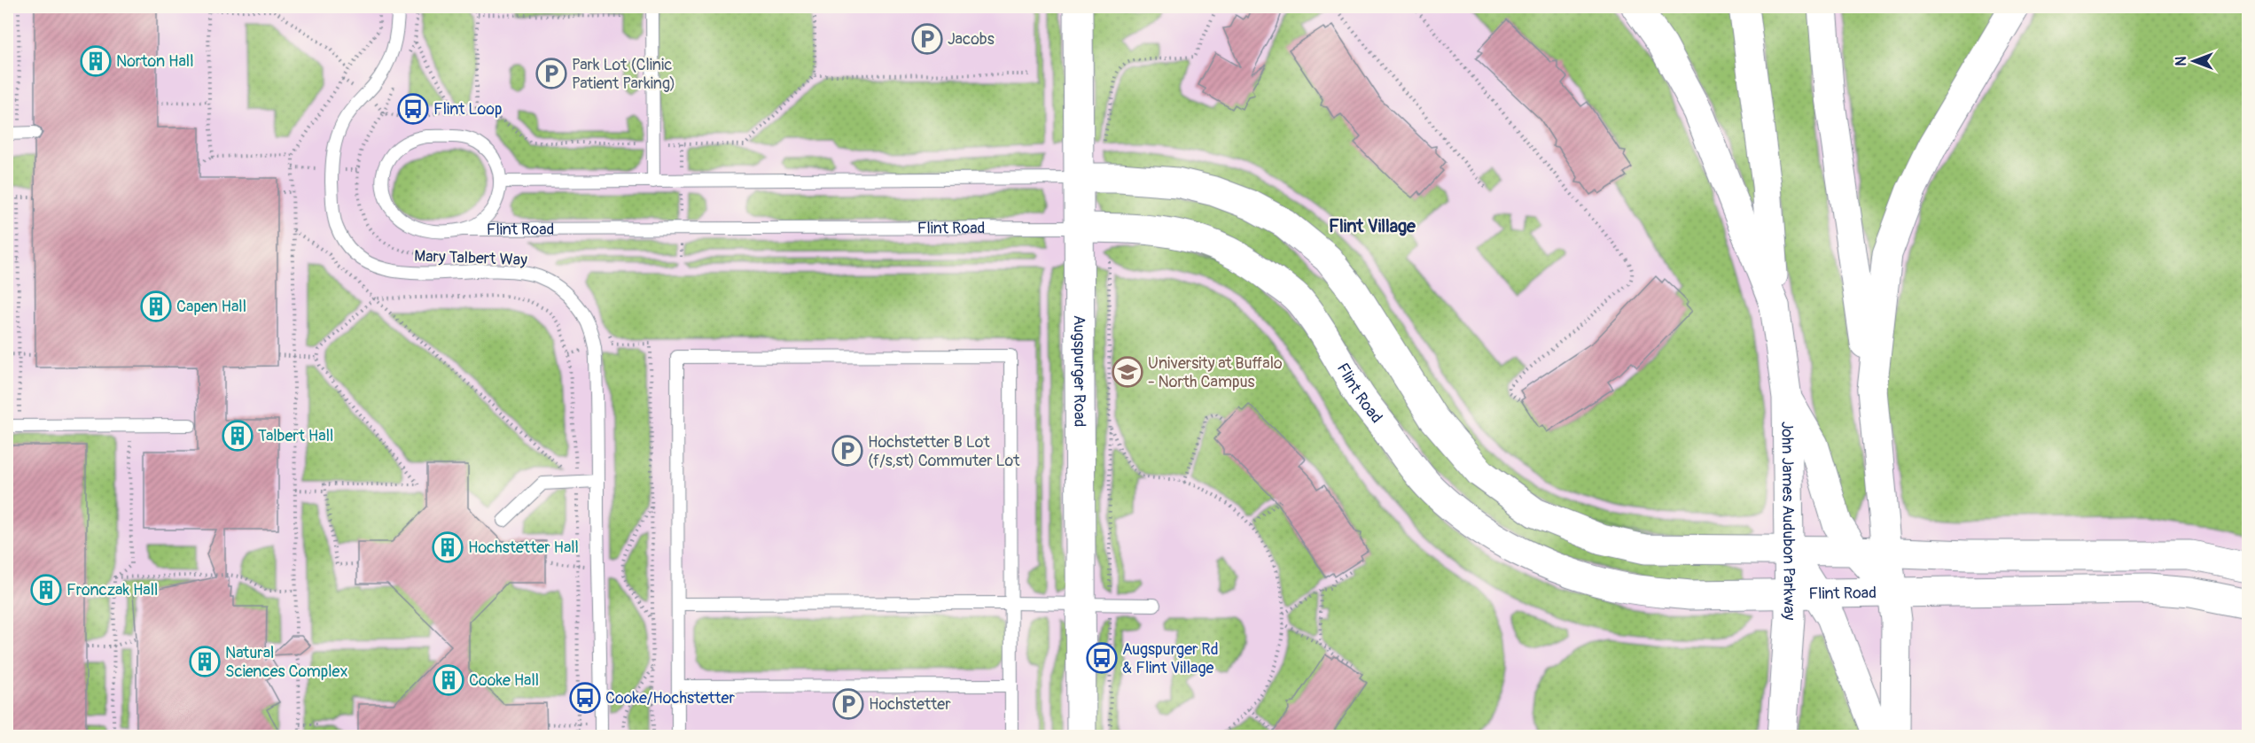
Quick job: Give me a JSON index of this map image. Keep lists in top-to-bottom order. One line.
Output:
{"streets":{"street":["Flint Road","Augspurger Road","John James Audubon Parkway"],"lane":["Mary Talbert Way"]},"crossings":[["Flint Road","Augspurger Road"],["Flint Road","John James Audubon Parkway"]],"districts":["Flint Village"],"places":{"parking":["Jacobs","Park Lot (Clinic Patient Parking)","Hochstetter B Lot (f/s,st) Commuter Lot","Hochstetter"],"building":["Norton Hall","Capen Hall","Talbert Hall","Hochstetter Hall","Fronczak Hall","Natural Sciences Complex","Cooke Hall"],"bus stop":["Flint Loop","Augspurger Rd & Flint Village","Cooke/Hochstetter"],"school or university":["University at Buffalo - North Campus"]},"north":"left"}
